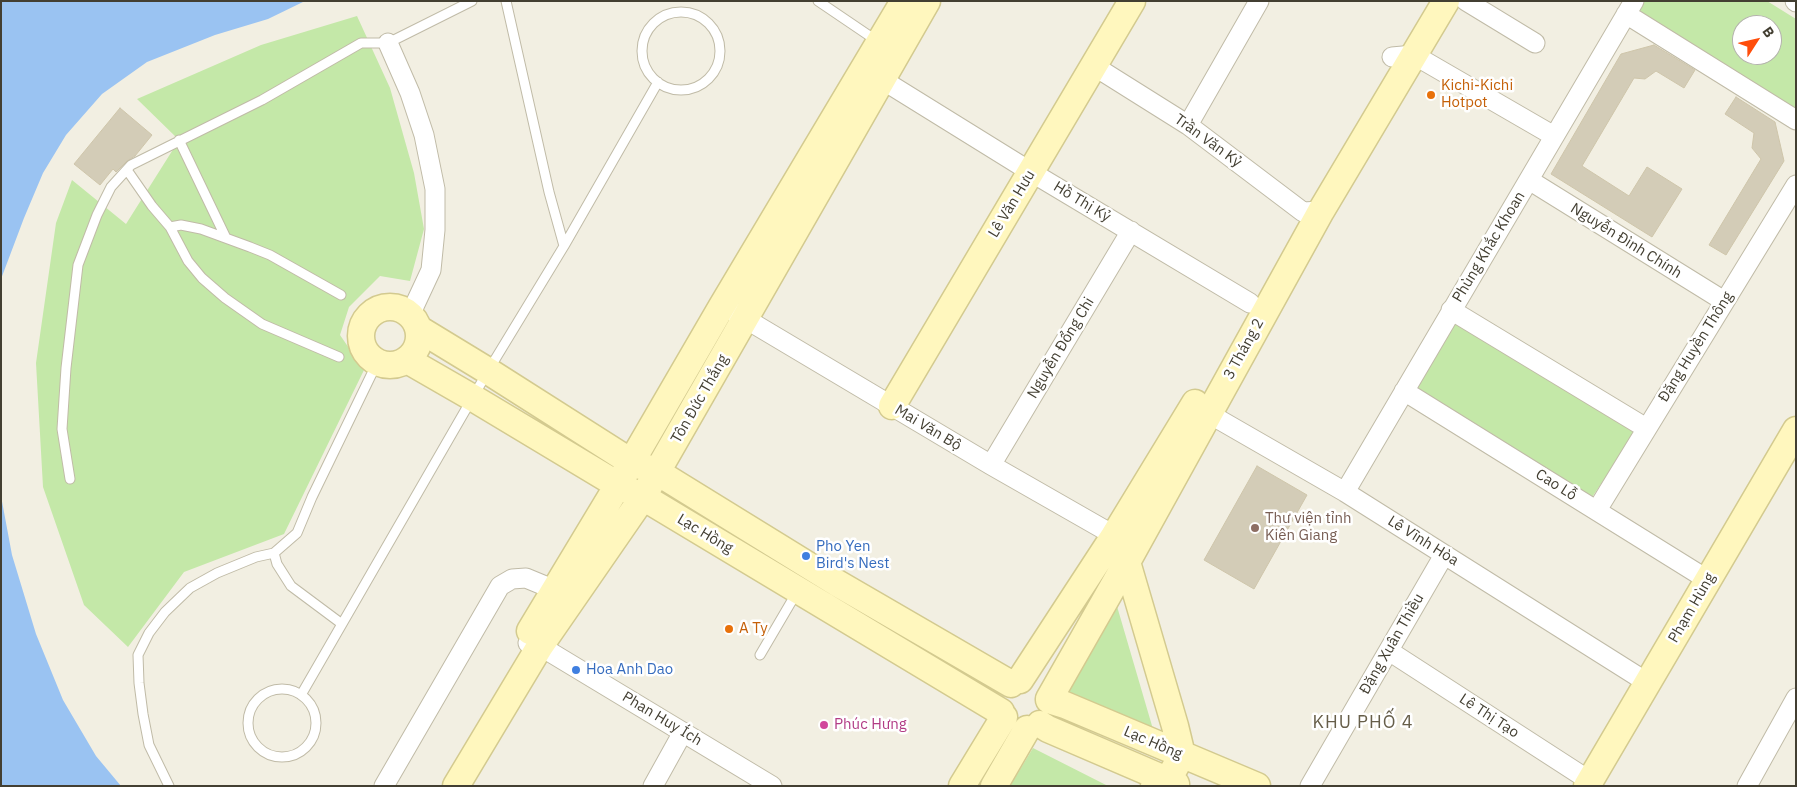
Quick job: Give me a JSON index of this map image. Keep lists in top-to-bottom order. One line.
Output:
{"streets":{"street":["Trần Văn Kỷ","Hồ Thị Kỷ","Lê Văn Hưu","Nguyễn Đình Chính","Phùng Khắc Khoan","Đặng Huyền Thông","Nguyễn Đổng Chi","3 Tháng 2","Tôn Đức Thắng","Mai Văn Bộ","Cao Lỗ","Lạc Hồng","Lê Vĩnh Hòa","Phạm Hùng","Đặng Xuân Thiều","Lê Thị Tạo","Phan Huy Ích"]},"crossings":[["Trần Văn Kỷ","Lê Văn Hưu"],["Trần Văn Kỷ","3 Tháng 2"],["Hồ Thị Kỷ","Lê Văn Hưu"],["Hồ Thị Kỷ","Nguyễn Đổng Chi"],["Hồ Thị Kỷ","3 Tháng 2"],["Hồ Thị Kỷ","Tôn Đức Thắng"],["Lê Văn Hưu","Mai Văn Bộ"],["Nguyễn Đình Chính","Phùng Khắc Khoan"],["Nguyễn Đình Chính","Đặng Huyền Thông"],["Phùng Khắc Khoan","Cao Lỗ"],["Phùng Khắc Khoan","Lê Vĩnh Hòa"],["Đặng Huyền Thông","Cao Lỗ"],["Nguyễn Đổng Chi","Mai Văn Bộ"],["3 Tháng 2","Mai Văn Bộ"],["3 Tháng 2","Lạc Hồng"],["3 Tháng 2","Lê Vĩnh Hòa"],["Tôn Đức Thắng","Mai Văn Bộ"],["Tôn Đức Thắng","Lạc Hồng"],["Tôn Đức Thắng","Phan Huy Ích"],["Cao Lỗ","Phạm Hùng"],["Lê Vĩnh Hòa","Phạm Hùng"],["Lê Vĩnh Hòa","Đặng Xuân Thiều"],["Phạm Hùng","Lê Thị Tạo"],["Đặng Xuân Thiều","Lê Thị Tạo"]],"districts":["KHU PHỐ 4"],"places":["Kichi-Kichi Hotpot","Thư viện tỉnh Kiên Giang","Pho Yen Bird's Nest","A Ty","Hoa Anh Dao","Phúc Hưng"],"north":"top right"}
